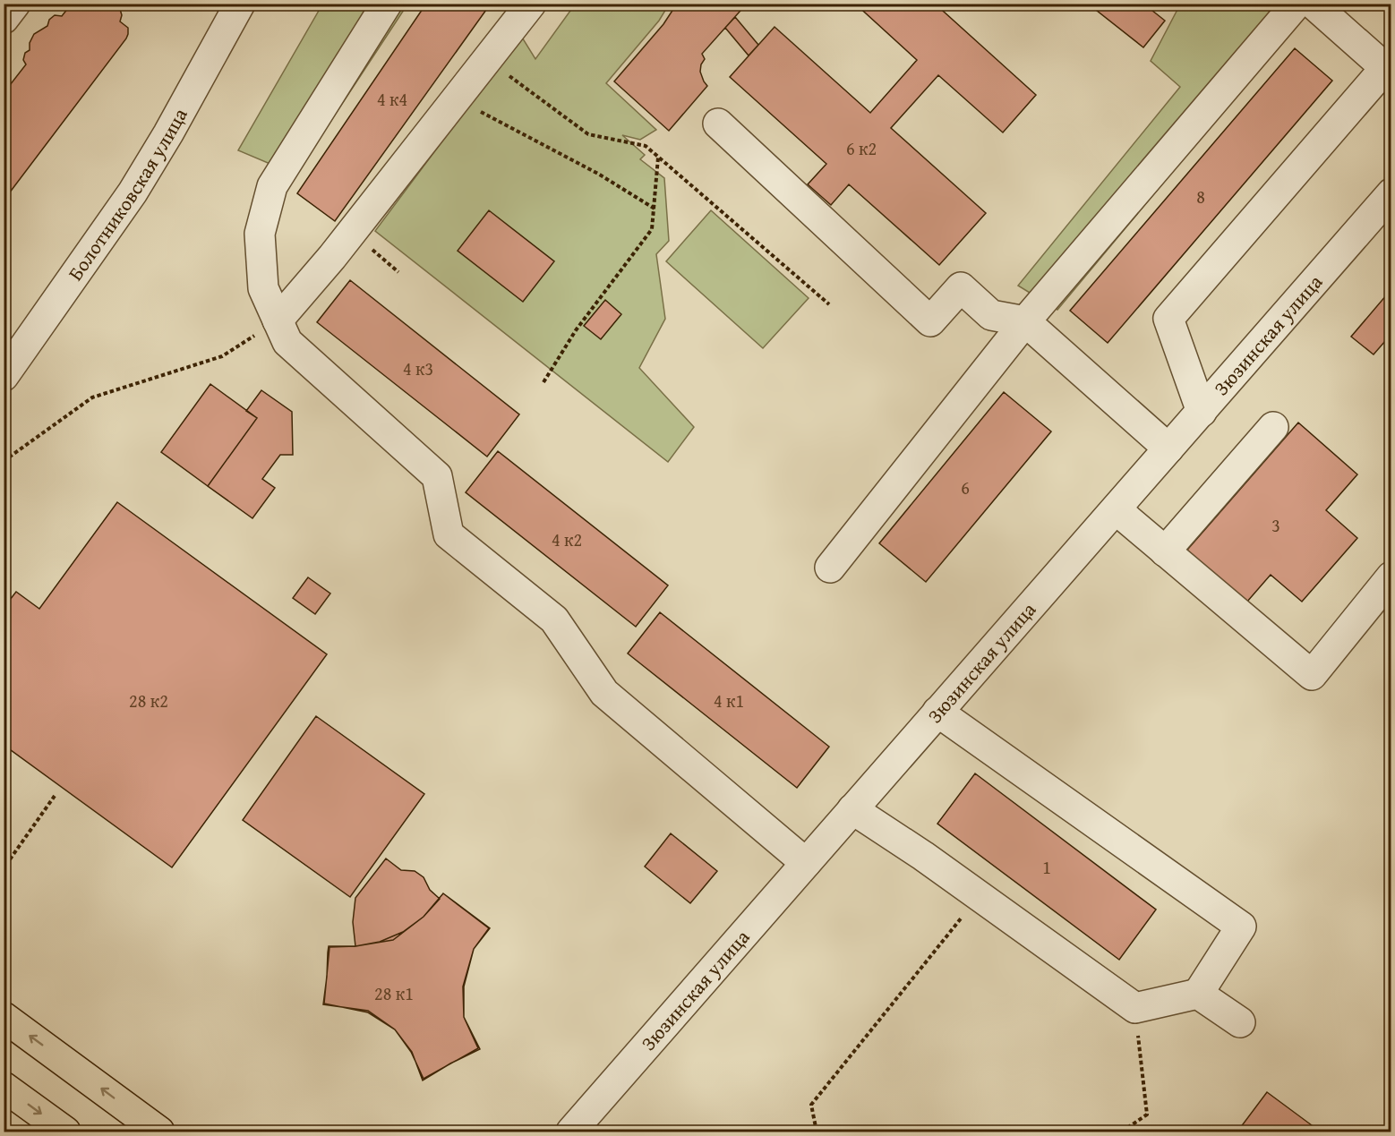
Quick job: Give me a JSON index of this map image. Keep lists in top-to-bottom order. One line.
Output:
{"streets":{"street":["Болотниковская улица","Зюзинская улица"]},"house_numbers":["4 к4","6 к2","8","4 к3","6","3","4 к2","28 к2","4 к1","1","28 к1"]}
